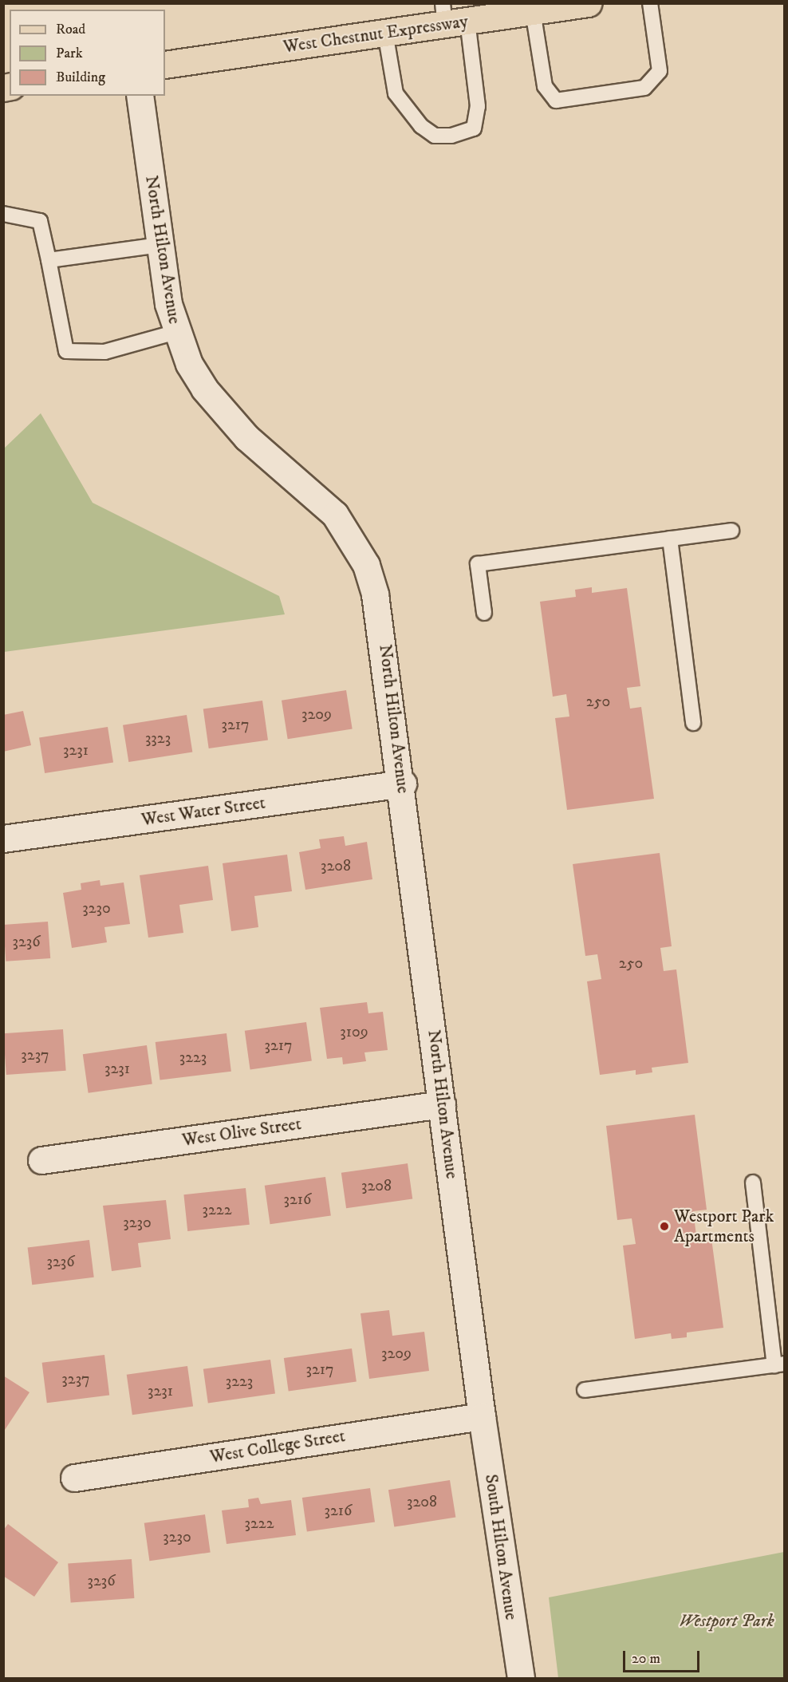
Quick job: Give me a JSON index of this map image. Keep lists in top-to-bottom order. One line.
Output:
{"streets":{"main road":["West Chestnut Expressway"],"street":["North Hilton Avenue","West Water Street","West Olive Street","West College Street","South Hilton Avenue"]},"crossings":[["North Hilton Avenue","West Water Street"],["North Hilton Avenue","West Olive Street"],["North Hilton Avenue","West College Street"],["North Hilton Avenue","South Hilton Avenue"],["West College Street","South Hilton Avenue"]],"parks":["Westport Park"],"places":["Westport Park Apartments"],"house_numbers":["250","3209","3217","3323","3231","3208","3230","3236","250","3109","3217","3237","3223","3231","3208","3216","3222","3230","3236","3209","3217","3237","3223","3231","3208","3216","3222","3230","3236"],"legend":["Road","Park","Building"],"scale_bar":"20 m"}
